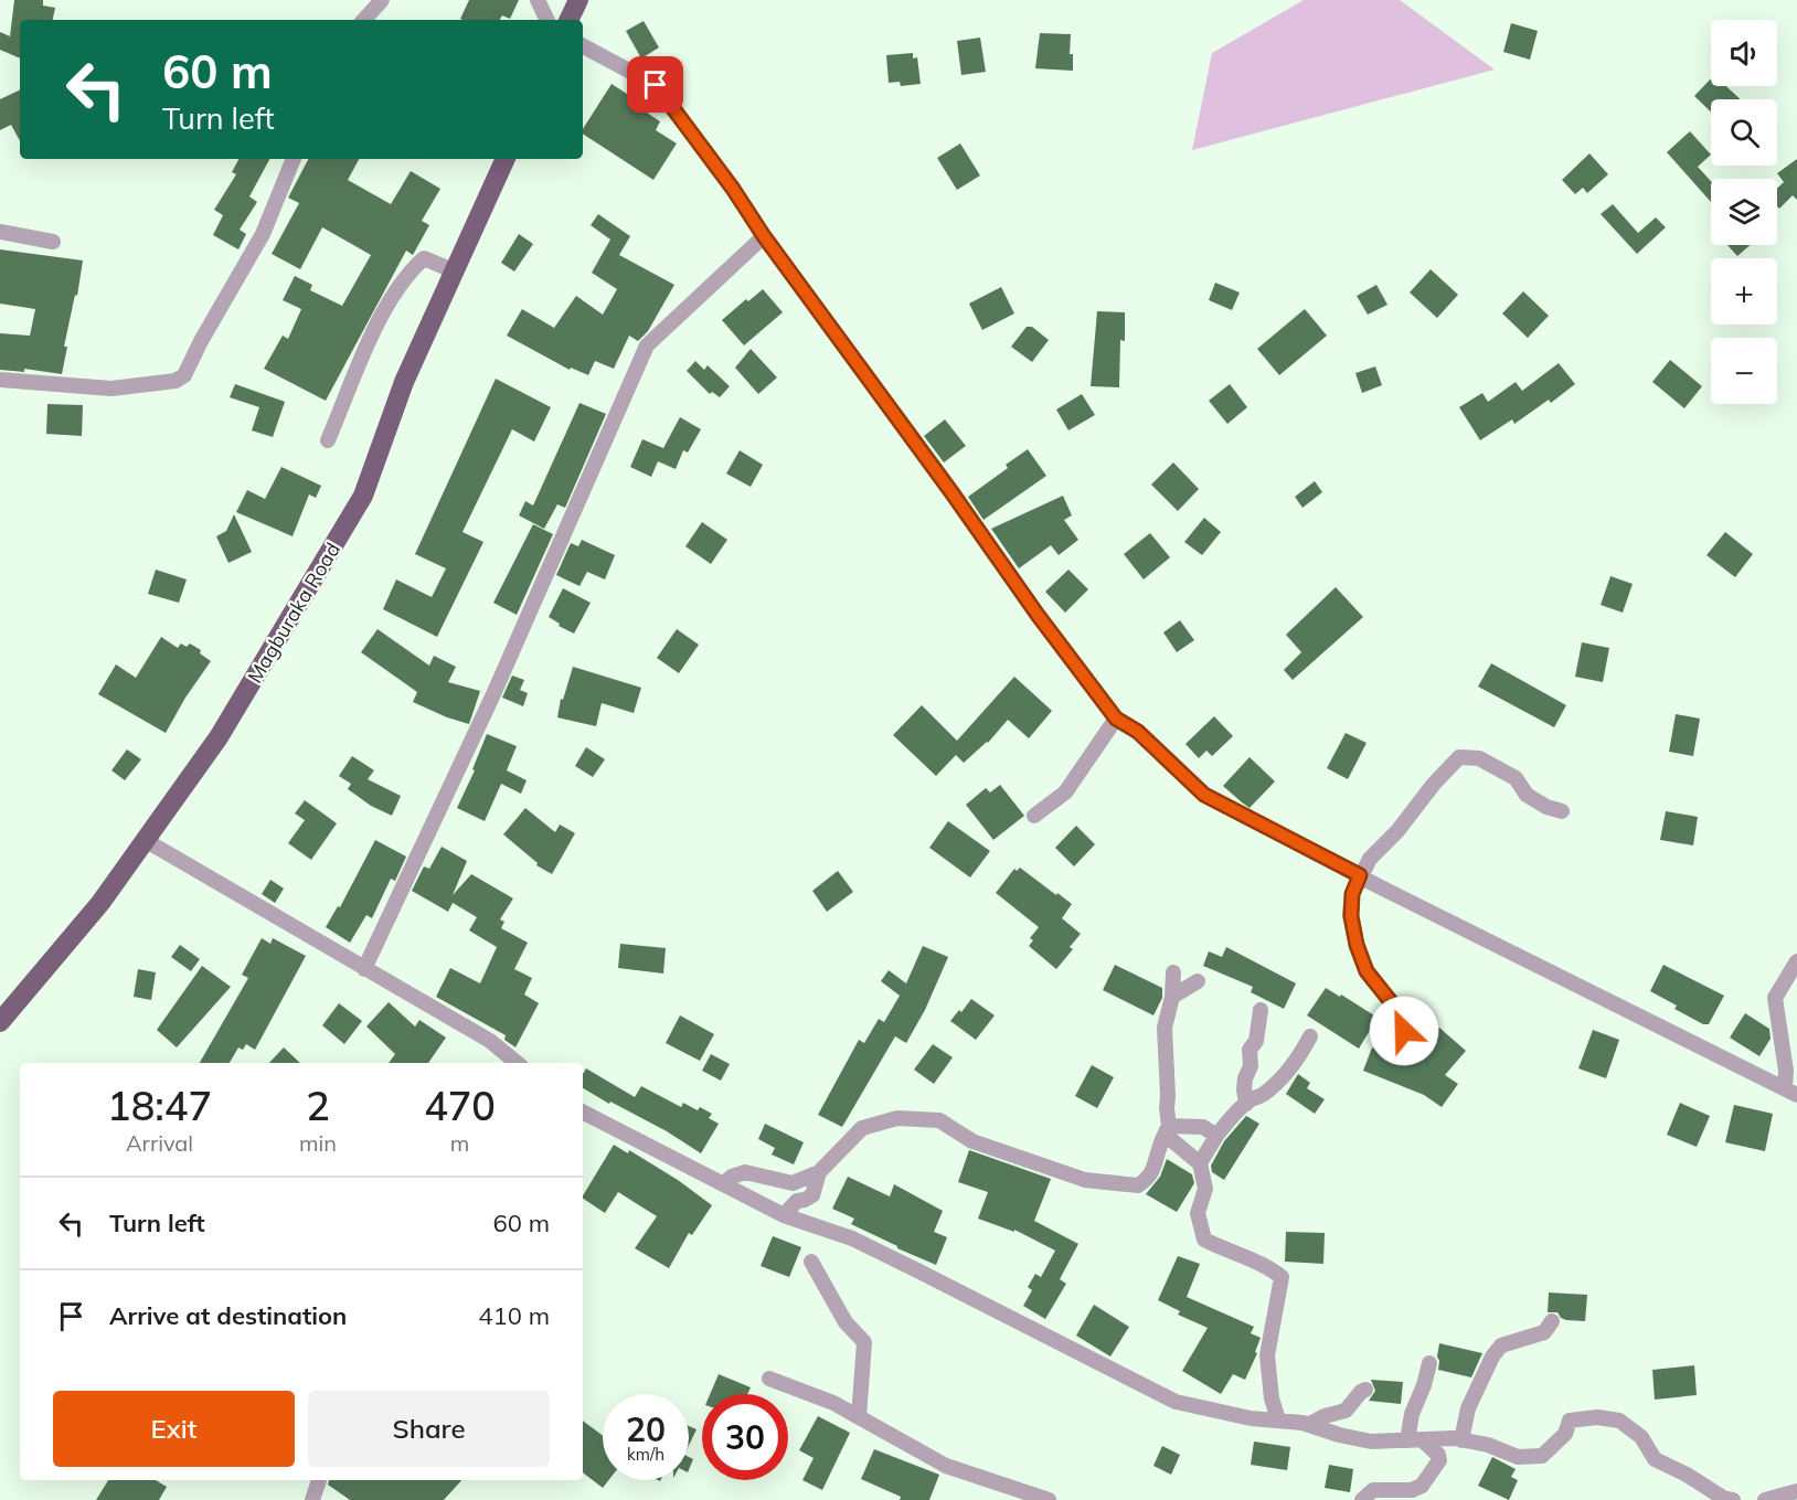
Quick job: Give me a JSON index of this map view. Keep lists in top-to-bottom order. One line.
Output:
{"streets":{"main road":["Magburaka Road"]},"page":{"map_buttons":["+","−"],"turn":["60 m","Turn left"],"eta":["18:47","Arrival","2","min","470","m"],"list":[{"name":"Turn left","value":"60 m"},{"name":"Arrive at destination","value":"410 m"}],"buttons":["Exit","Share"],"speed":"20 km/h","limit":"30"}}
